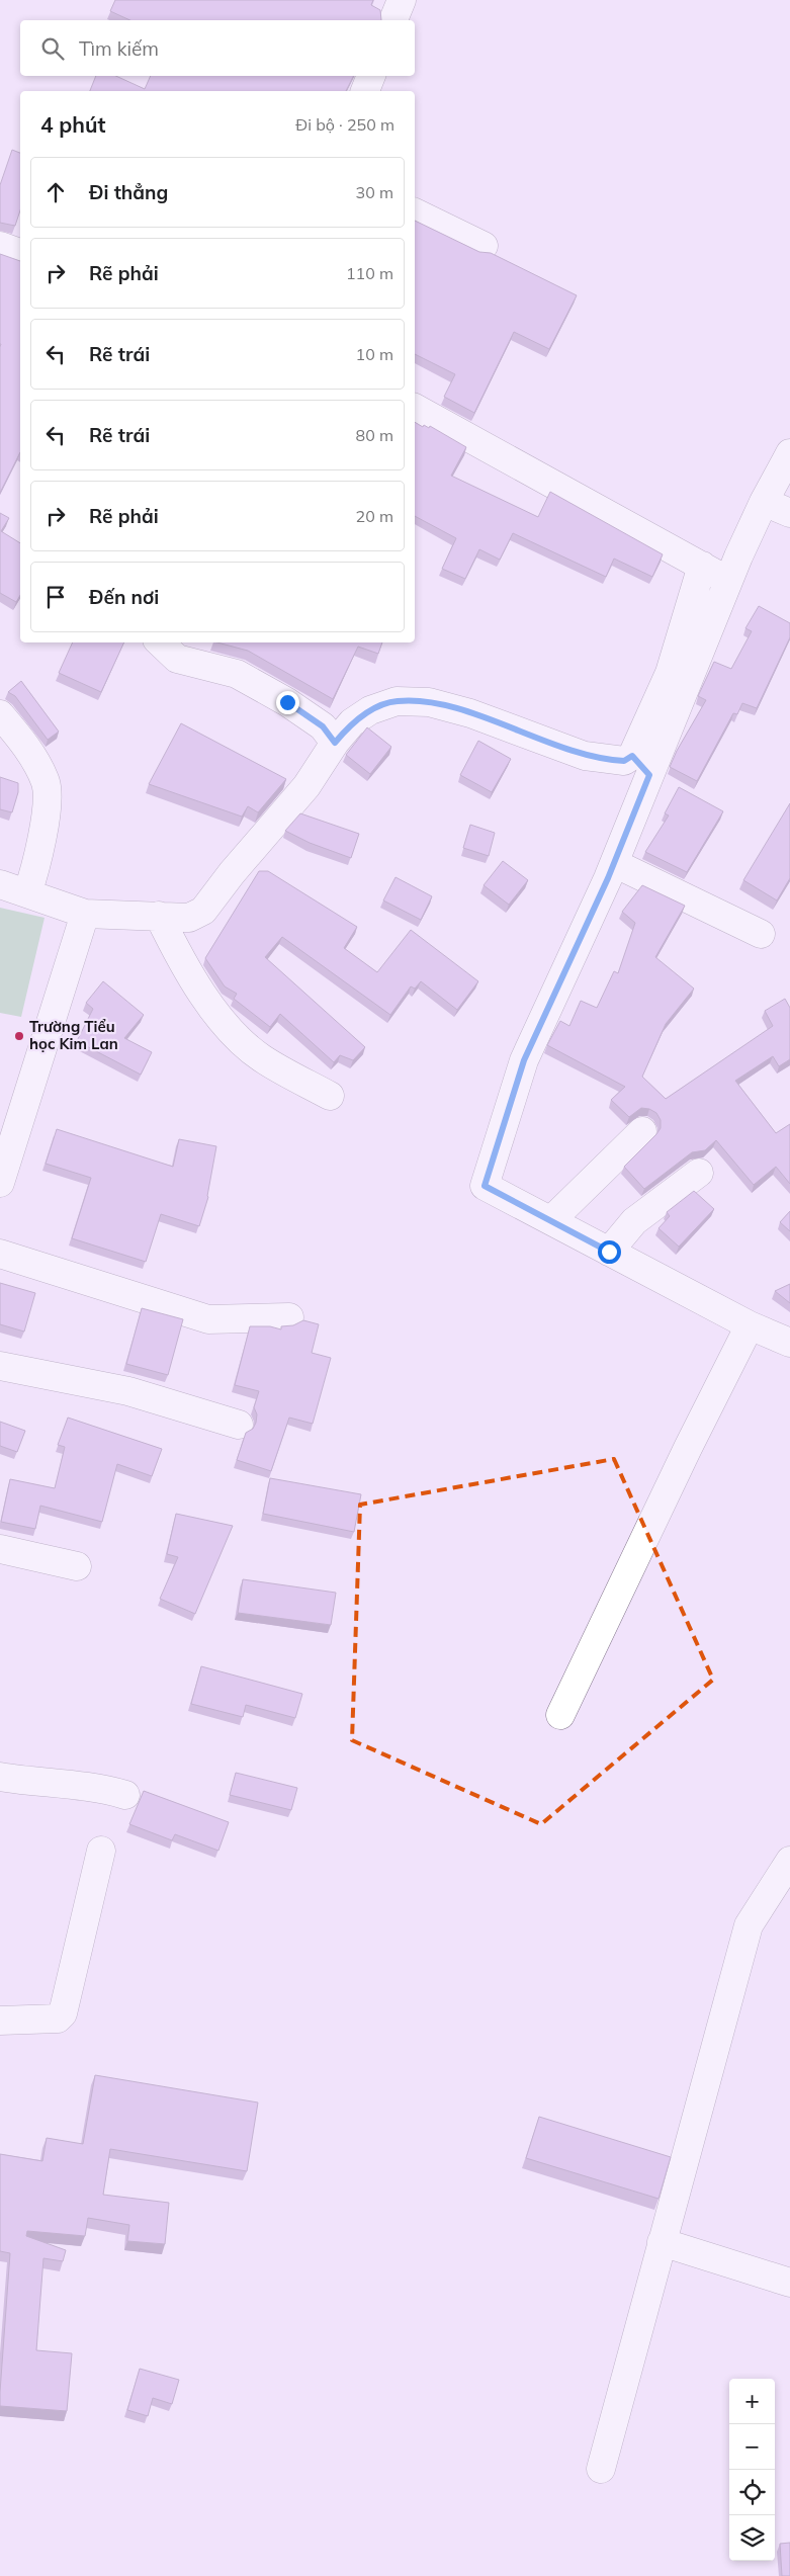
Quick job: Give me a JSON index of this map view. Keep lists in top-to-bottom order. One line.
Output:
{"places":["Trường Tiểu học Kim Lan"],"page":{"search":"Tìm kiếm","heading":["4 phút","Đi bộ · 250 m"],"list":[["Đi thẳng","30 m"],["Rẽ phải","110 m"],["Rẽ trái","10 m"],["Rẽ trái","80 m"],["Rẽ phải","20 m"],"Đến nơi"],"map_buttons":["+","−"]}}
